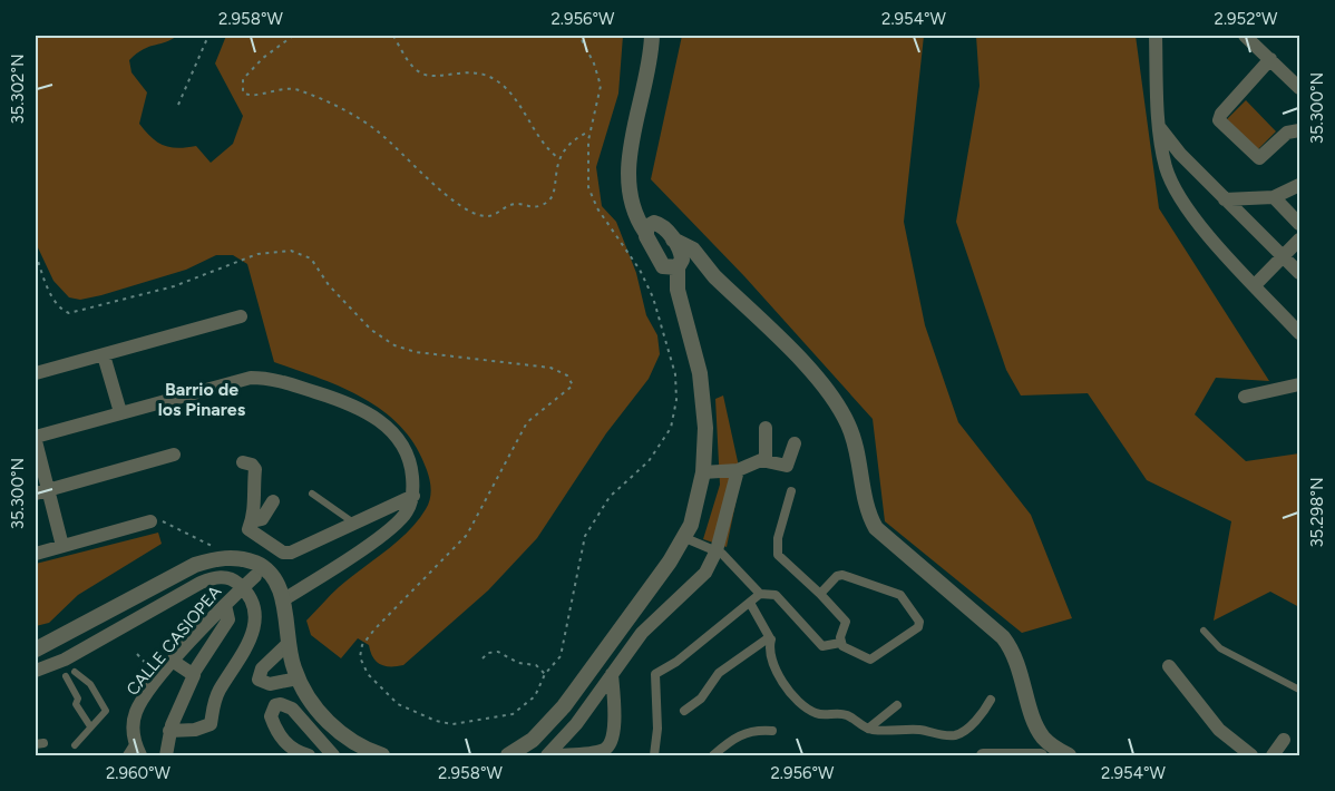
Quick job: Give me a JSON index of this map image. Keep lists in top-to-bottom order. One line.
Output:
{"streets":{"street":["CALLE CASIOPEA"]},"districts":["Barrio de los Pinares"],"coordinates":["2.958°W","2.956°W","2.954°W","2.952°W","35.302°N","35.300°N","35.298°N","2.960°W"]}
